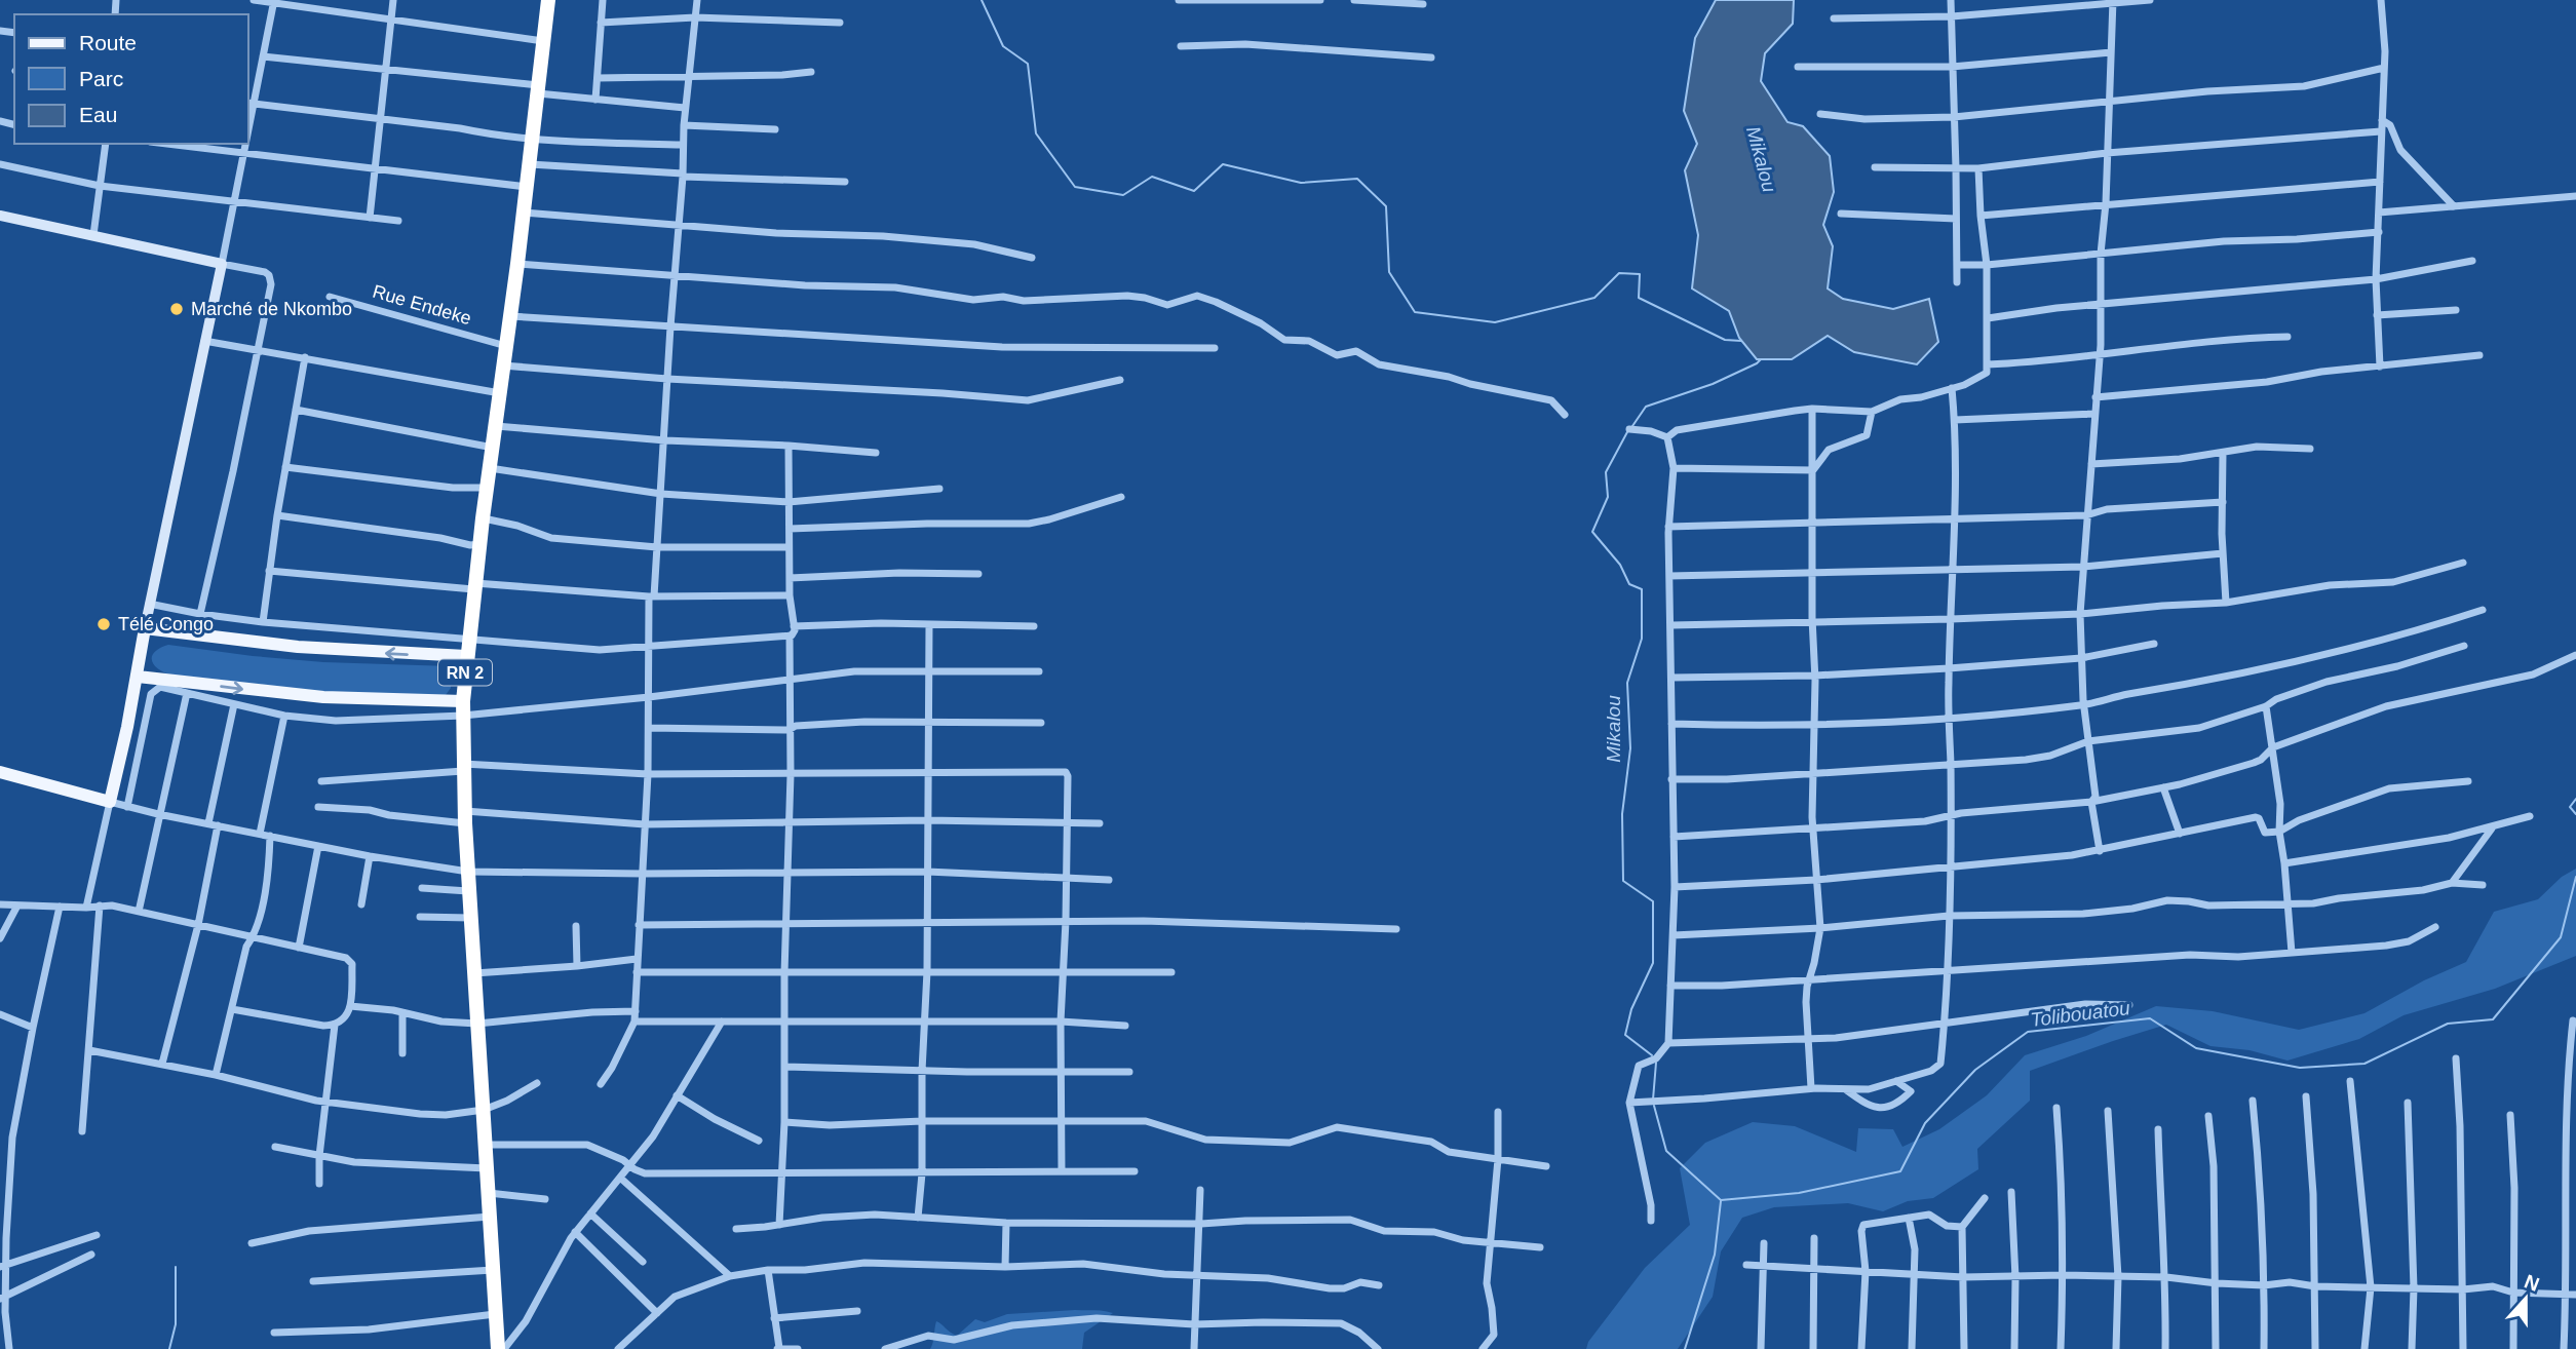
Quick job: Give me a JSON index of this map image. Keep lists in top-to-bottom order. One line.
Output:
{"streets":{"highway":["RN 2"],"street":["Rue Endeke"]},"crossings":[["Rue Endeke","RN 2"]],"water":["Mikalou","Tolibouatou"],"places":["Marché de Nkombo","Télé Congo"],"legend":["Route","Parc","Eau"],"north":"top"}
